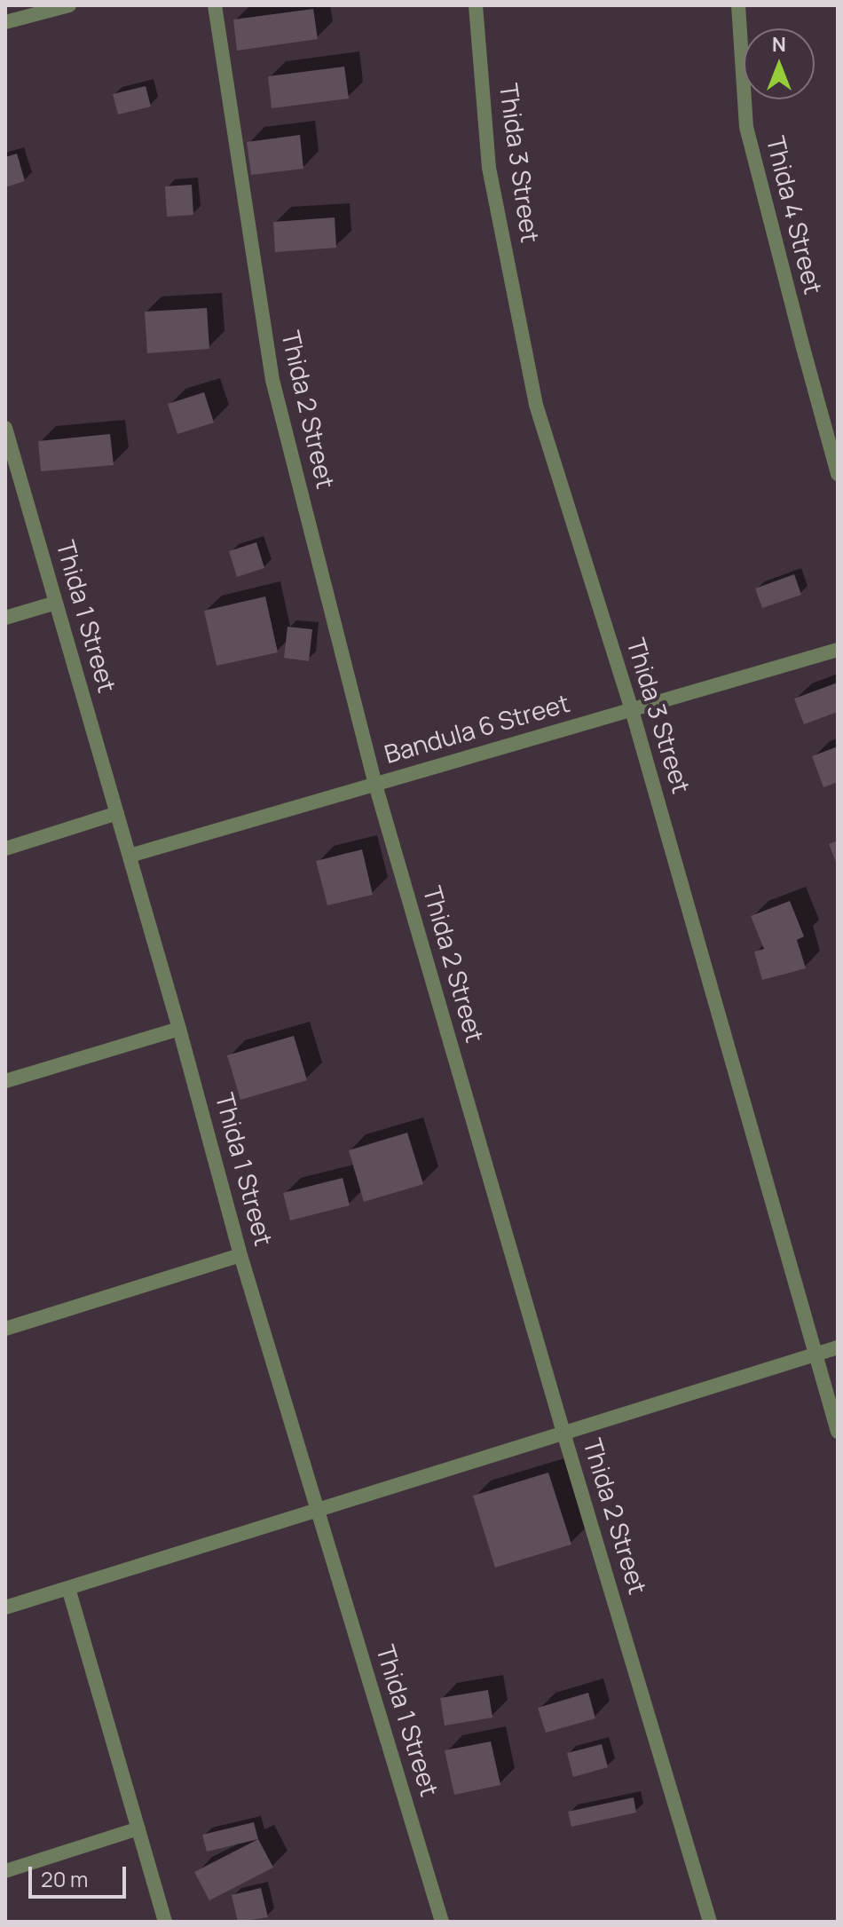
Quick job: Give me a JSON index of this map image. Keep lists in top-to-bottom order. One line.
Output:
{"streets":{"street":["Thida 3 Street","Thida 4 Street","Thida 2 Street","Thida 1 Street","Bandula 6 Street"]},"crossings":[["Thida 3 Street","Bandula 6 Street"],["Thida 2 Street","Bandula 6 Street"],["Thida 1 Street","Bandula 6 Street"]],"scale_bar":"20 m","north":"top"}
